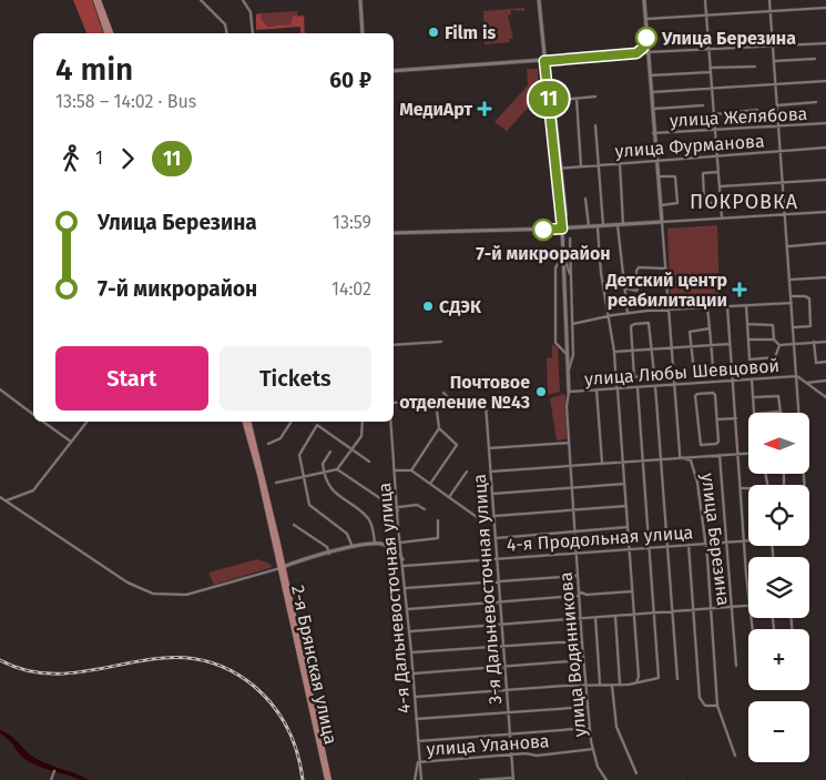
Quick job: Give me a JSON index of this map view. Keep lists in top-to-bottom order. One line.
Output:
{"streets":{"main road":["2-я Брянская улица"],"street":["улица Желябова","улица Фурманова","улица Любы Шевцовой","4-я Продольная улица","улица Березина","3-я Дальневосточная улица","4-я Дальневосточная улица","улица Водянникова","улица Уланова"]},"crossings":[["улица Желябова","улица Березина"],["улица Фурманова","улица Березина"],["улица Любы Шевцовой","улица Березина"],["улица Любы Шевцовой","улица Водянникова"],["4-я Продольная улица","улица Березина"],["4-я Продольная улица","3-я Дальневосточная улица"],["4-я Продольная улица","4-я Дальневосточная улица"],["4-я Продольная улица","улица Водянникова"],["3-я Дальневосточная улица","улица Уланова"],["4-я Дальневосточная улица","улица Уланова"],["улица Водянникова","улица Уланова"]],"districts":["ПОКРОВКА"],"places":{"other":["Film is","Улица Березина","7-й микрорайон","СДЭК","Почтовое отделение №43"],"health":["МедиАрт","Детский центр реабилитации"]},"lines":["bus line 11"],"north":"left","page":{"on_map":"11","heading":["4 min","13:58 – 14:02 · Bus","60 ₽"],"legs":["1","11"],"list":[{"name":"Улица Березина","value":"13:59"},{"name":"7-й микрорайон","value":"14:02"}],"buttons":["Start","Tickets"],"map_buttons":["+","−"]}}
